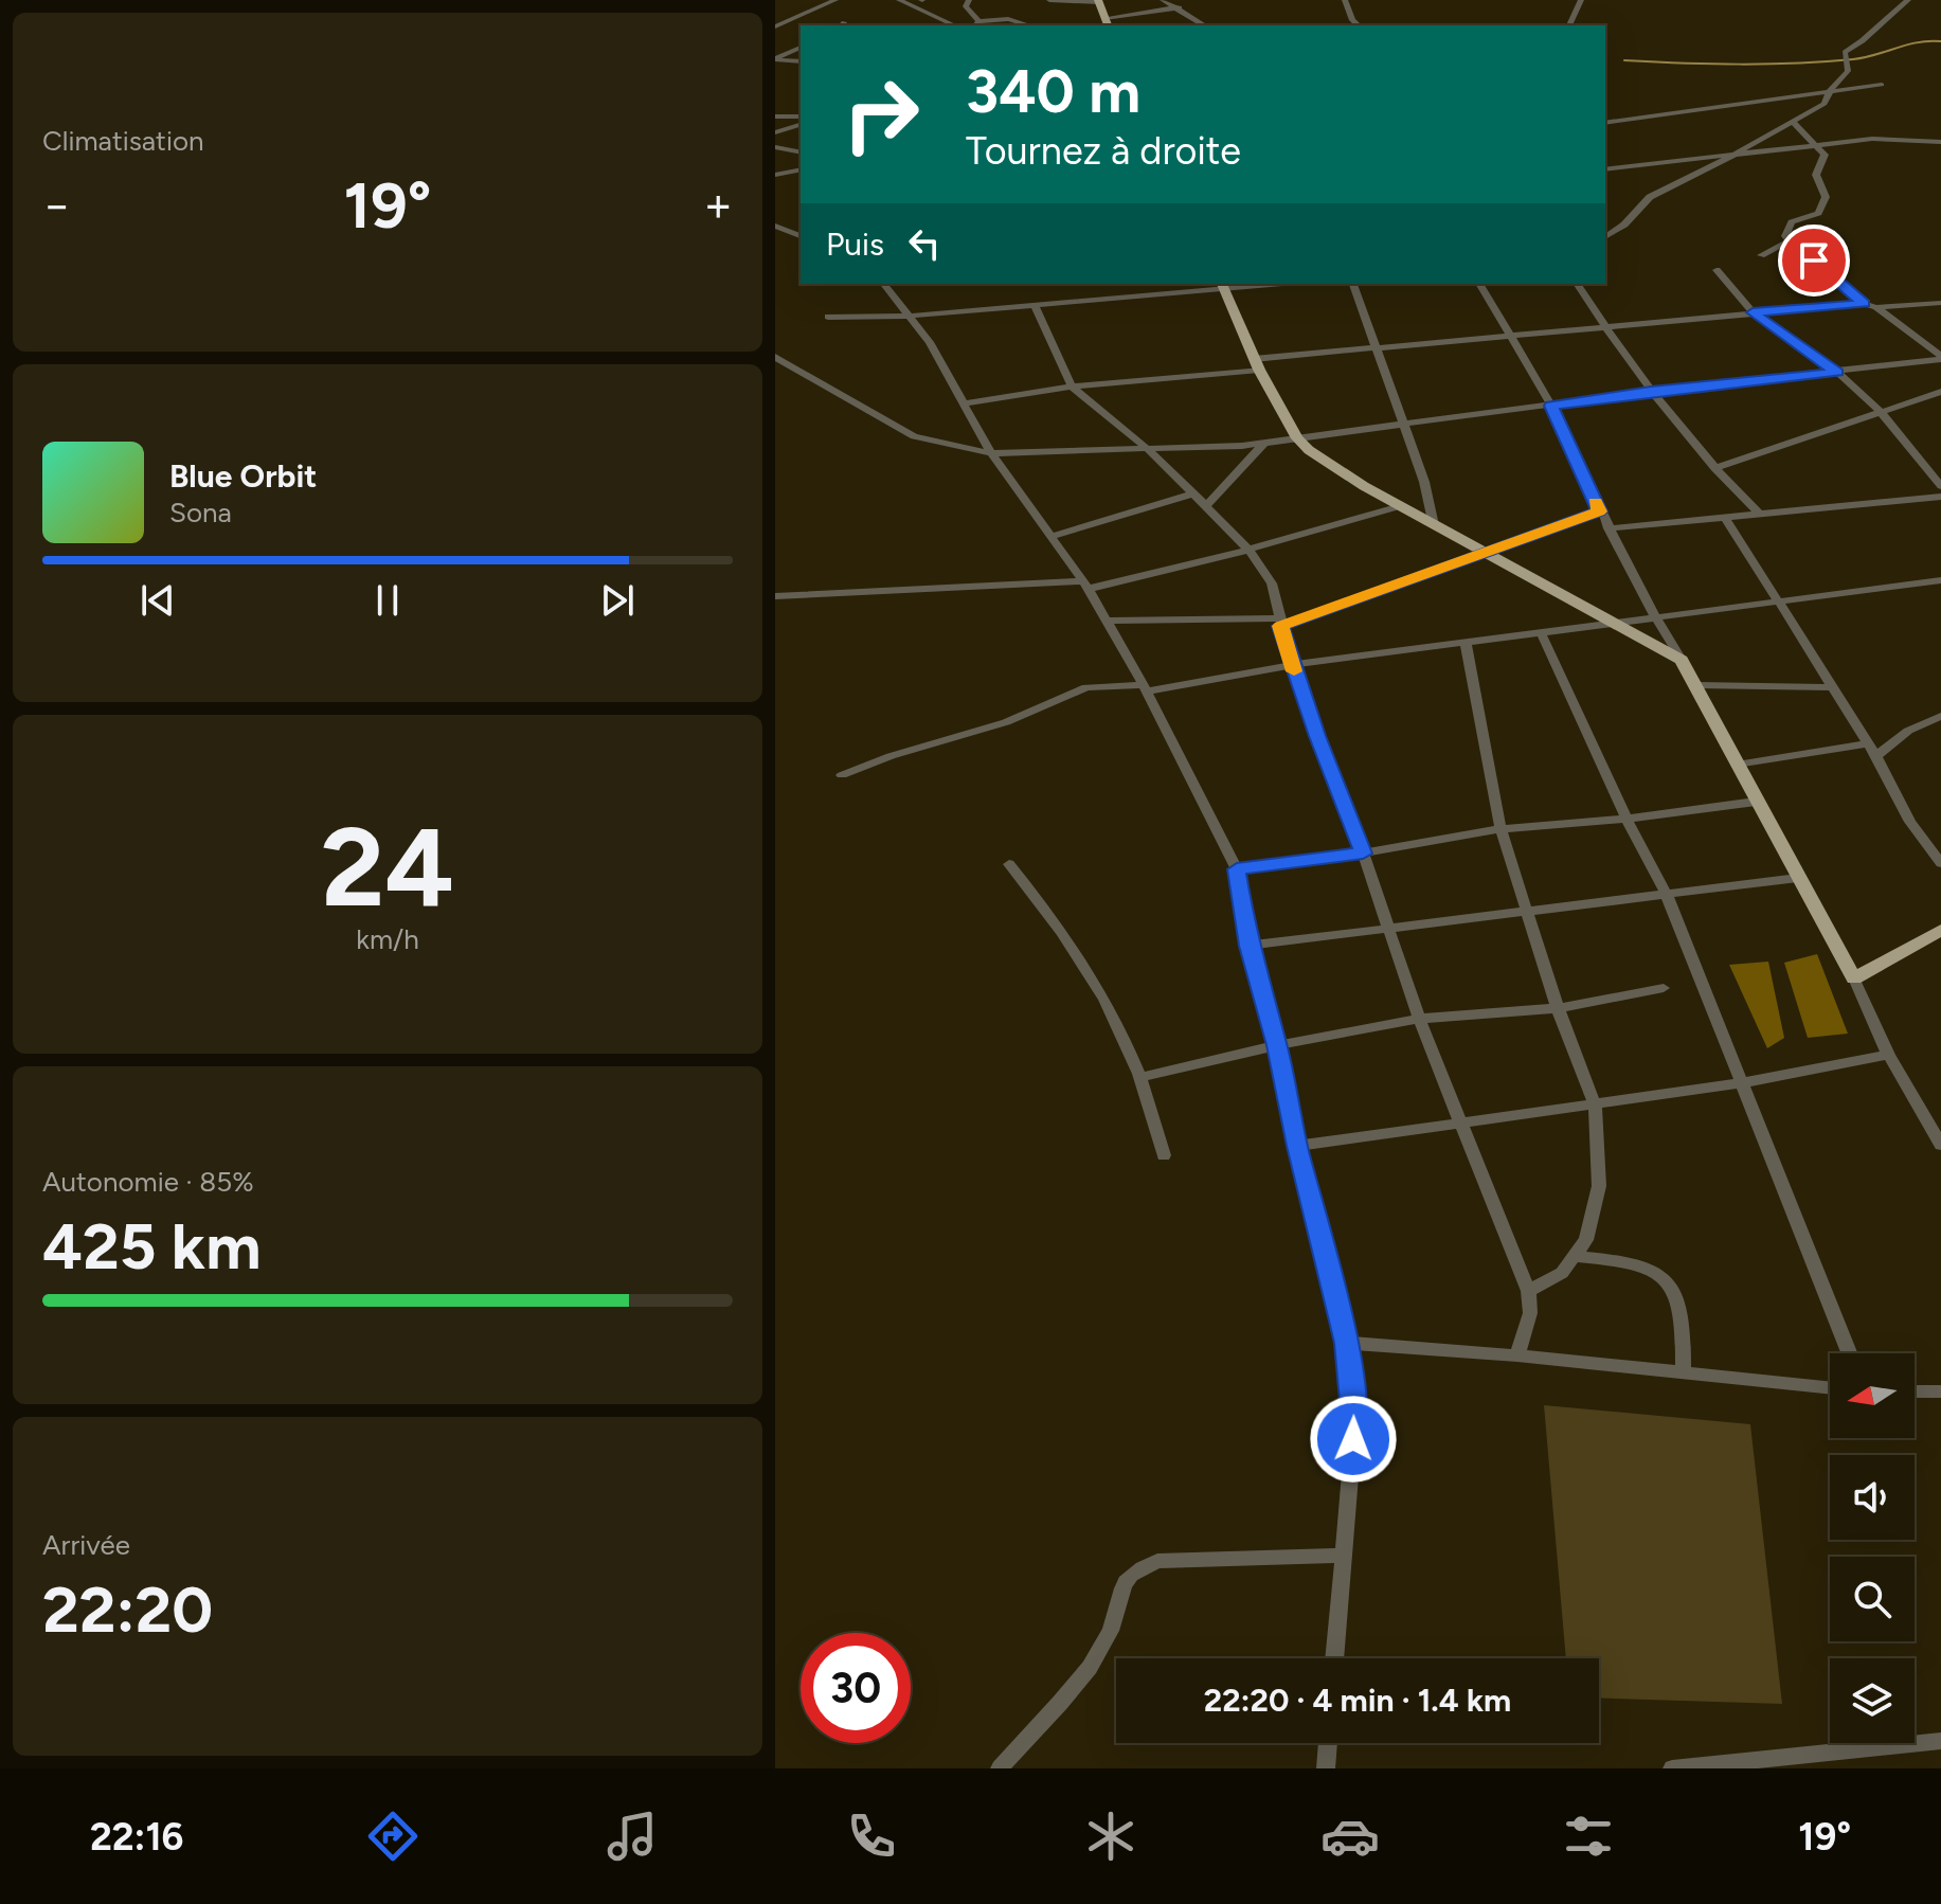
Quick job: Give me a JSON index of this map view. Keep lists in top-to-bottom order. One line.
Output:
{"north":"left","page":{"tile":["Climatisation",["24","km/h"],["Autonomie · 85%","425 km"],["Arrivée","22:20"]],"turn":["340 m","Tournez à droite"],"heat":["−","19°","+"],"then":"Puis","song":["Blue Orbit","Sona"],"limit":"30","trip":"22:20 · 4 min · 1.4 km","tabs":["22:16","19°"]}}
